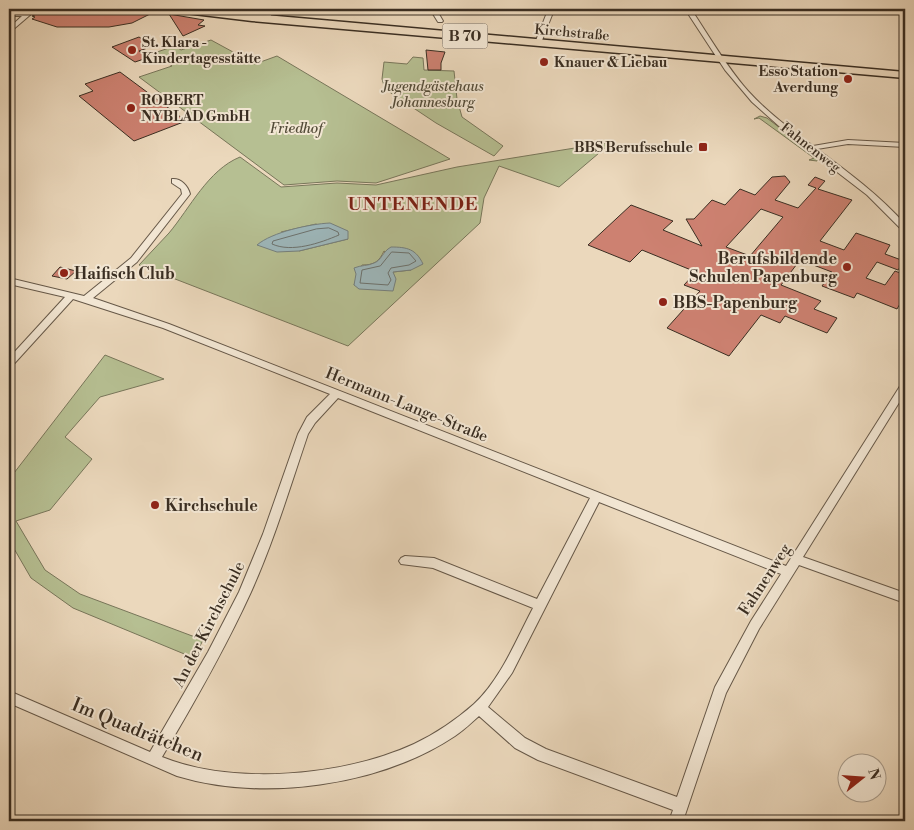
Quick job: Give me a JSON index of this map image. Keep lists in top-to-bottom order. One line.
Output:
{"streets":{"main road":["Kirchstraße","B 70"],"street":["Fahnenweg","Hermann-Lange-Straße","An der Kirchschule","Im Quadrätchen"]},"crossings":[["Kirchstraße","Fahnenweg"],["Fahnenweg","Hermann-Lange-Straße"],["Hermann-Lange-Straße","An der Kirchschule"],["Hermann-Lange-Straße","Im Quadrätchen"],["An der Kirchschule","Im Quadrätchen"]],"districts":["UNTENENDE"],"parks":["Jugendgästehaus Johannesburg","Friedhof"],"places":{"other":["St. Klara - Kindertagesstätte","Knauer & Liebau","Esso Station Averdung","ROBERT NYBLAD GmbH","Berufsbildende Schulen Papenburg","Haifisch Club","BBS-Papenburg","Kirchschule"],"transit":["BBS Berufsschule"]},"north":"right"}
